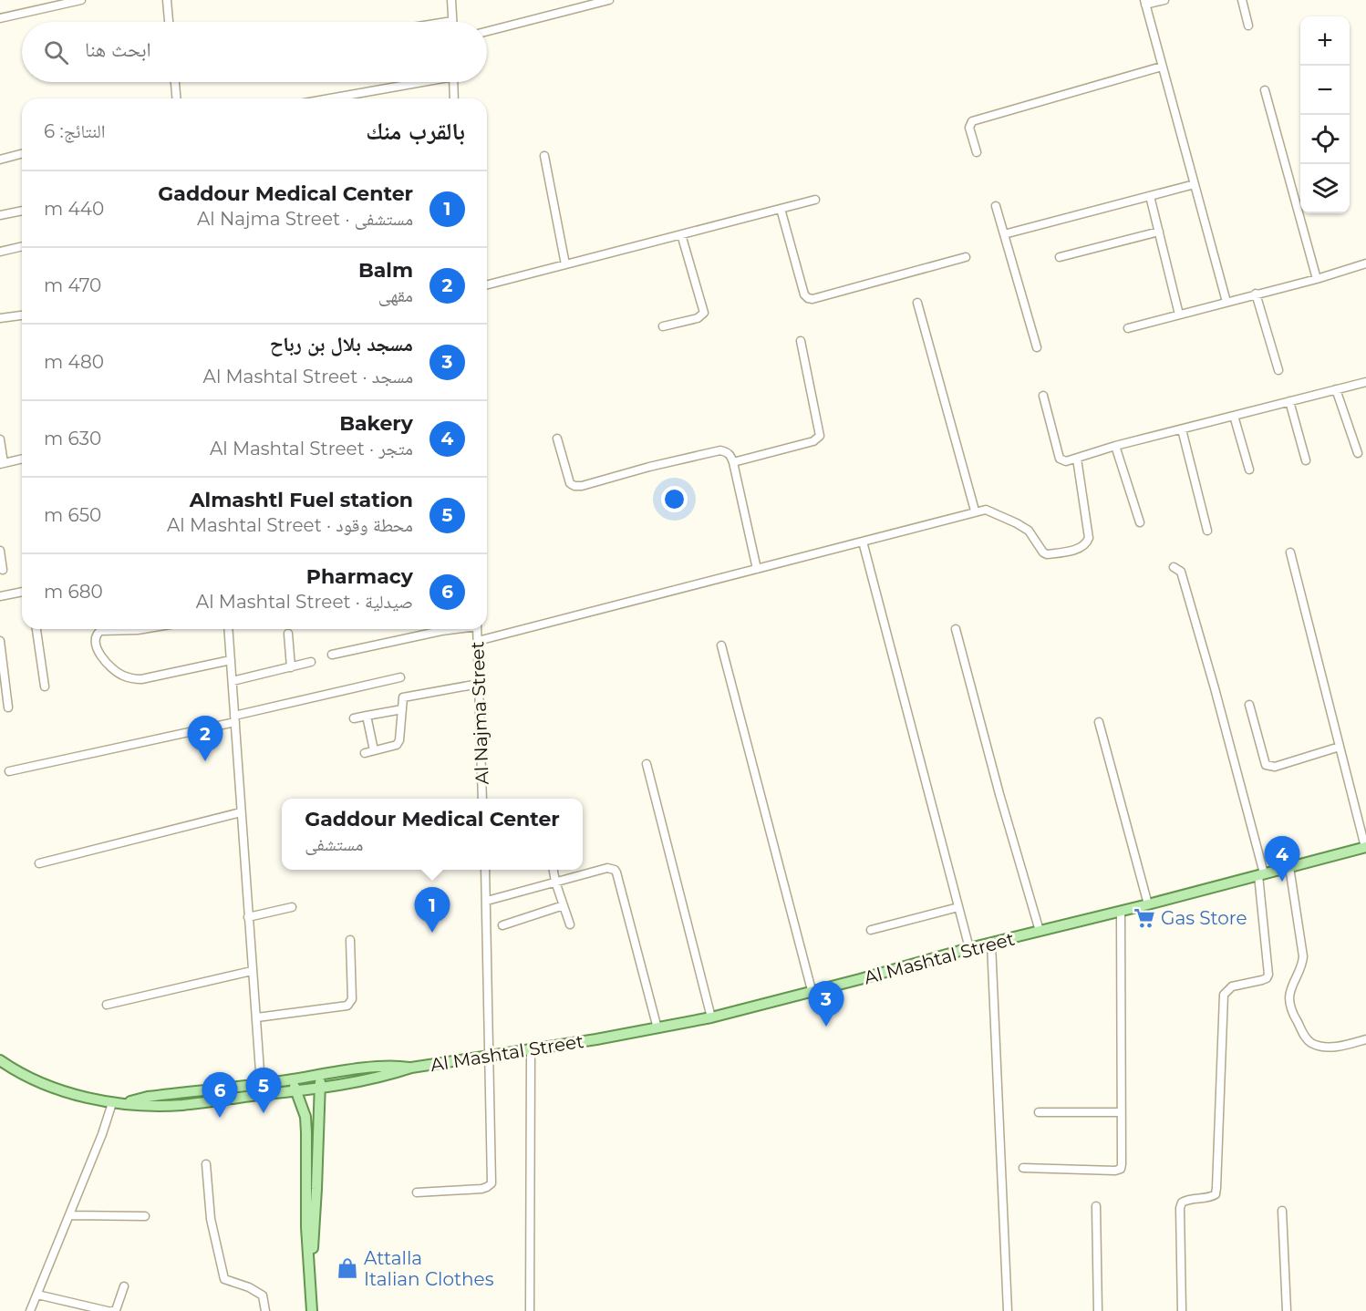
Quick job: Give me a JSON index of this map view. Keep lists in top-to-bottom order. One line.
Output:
{"streets":{"main road":["Al Mashtal Street"],"street":["Al Najma Street"]},"places":{"supermarket":["Gas Store"],"shop":["Attalla Italian Clothes"]},"page":{"map_buttons":["+","−"],"search":"ابحث هنا","heading":["بالقرب منك","النتائج: 6"],"list":[{"mark":"1","name":"Gaddour Medical Center","note":"مستشفى · Al Najma Street","value":"440 m"},{"mark":"2","name":"Balm","note":"مقهى","value":"470 m"},{"mark":"3","name":"مسجد بلال بن رباح","note":"مسجد · Al Mashtal Street","value":"480 m"},{"mark":"4","name":"Bakery","note":"متجر · Al Mashtal Street","value":"630 m"},{"mark":"5","name":"Almashtl Fuel station","note":"محطة وقود · Al Mashtal Street","value":"650 m"},{"mark":"6","name":"Pharmacy","note":"صيدلية · Al Mashtal Street","value":"680 m"}],"pins":["2","4","1","3","5","6"],"popup":["Gaddour Medical Center","مستشفى"]}}
